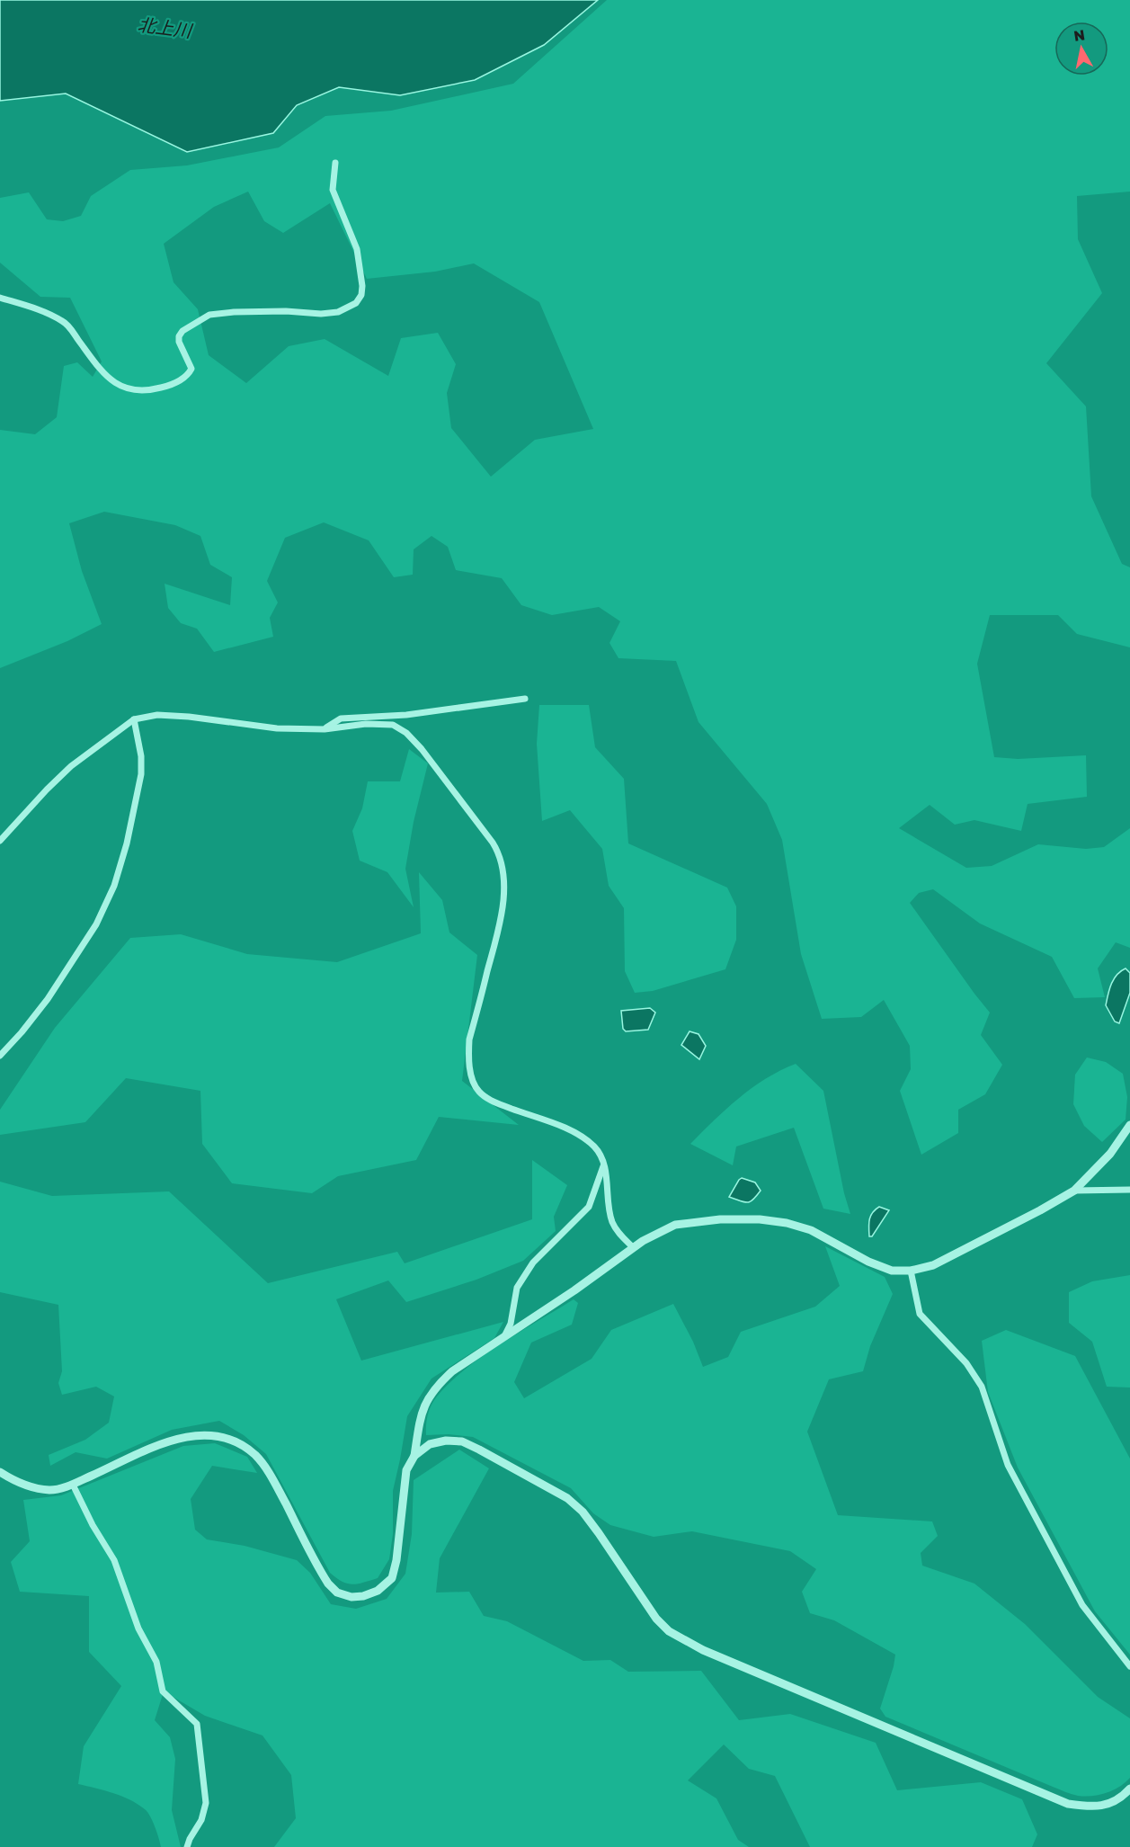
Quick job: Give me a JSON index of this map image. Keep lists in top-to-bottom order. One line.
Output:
{"water":["北上川"],"north":"top"}
